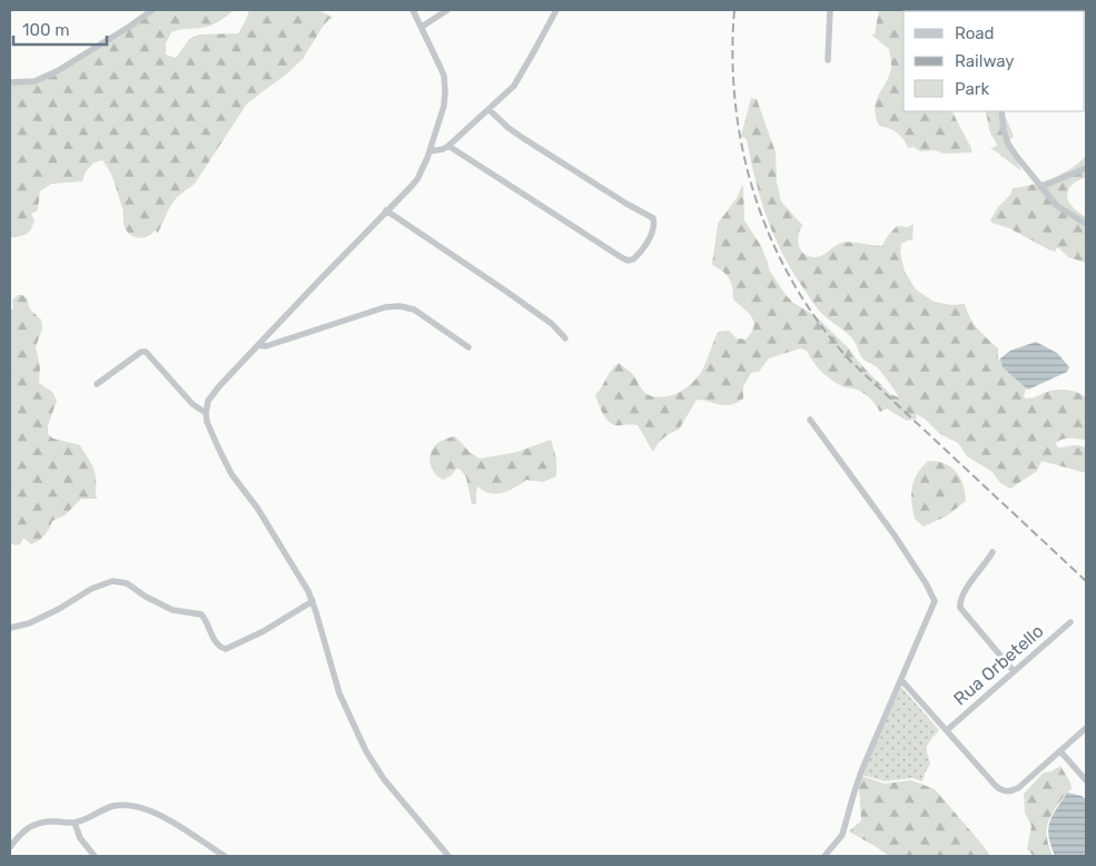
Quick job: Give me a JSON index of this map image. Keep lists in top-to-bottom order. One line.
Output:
{"streets":{"street":["Rua Orbetello"]},"legend":["Road","Railway","Park"],"scale_bar":"100 m"}
